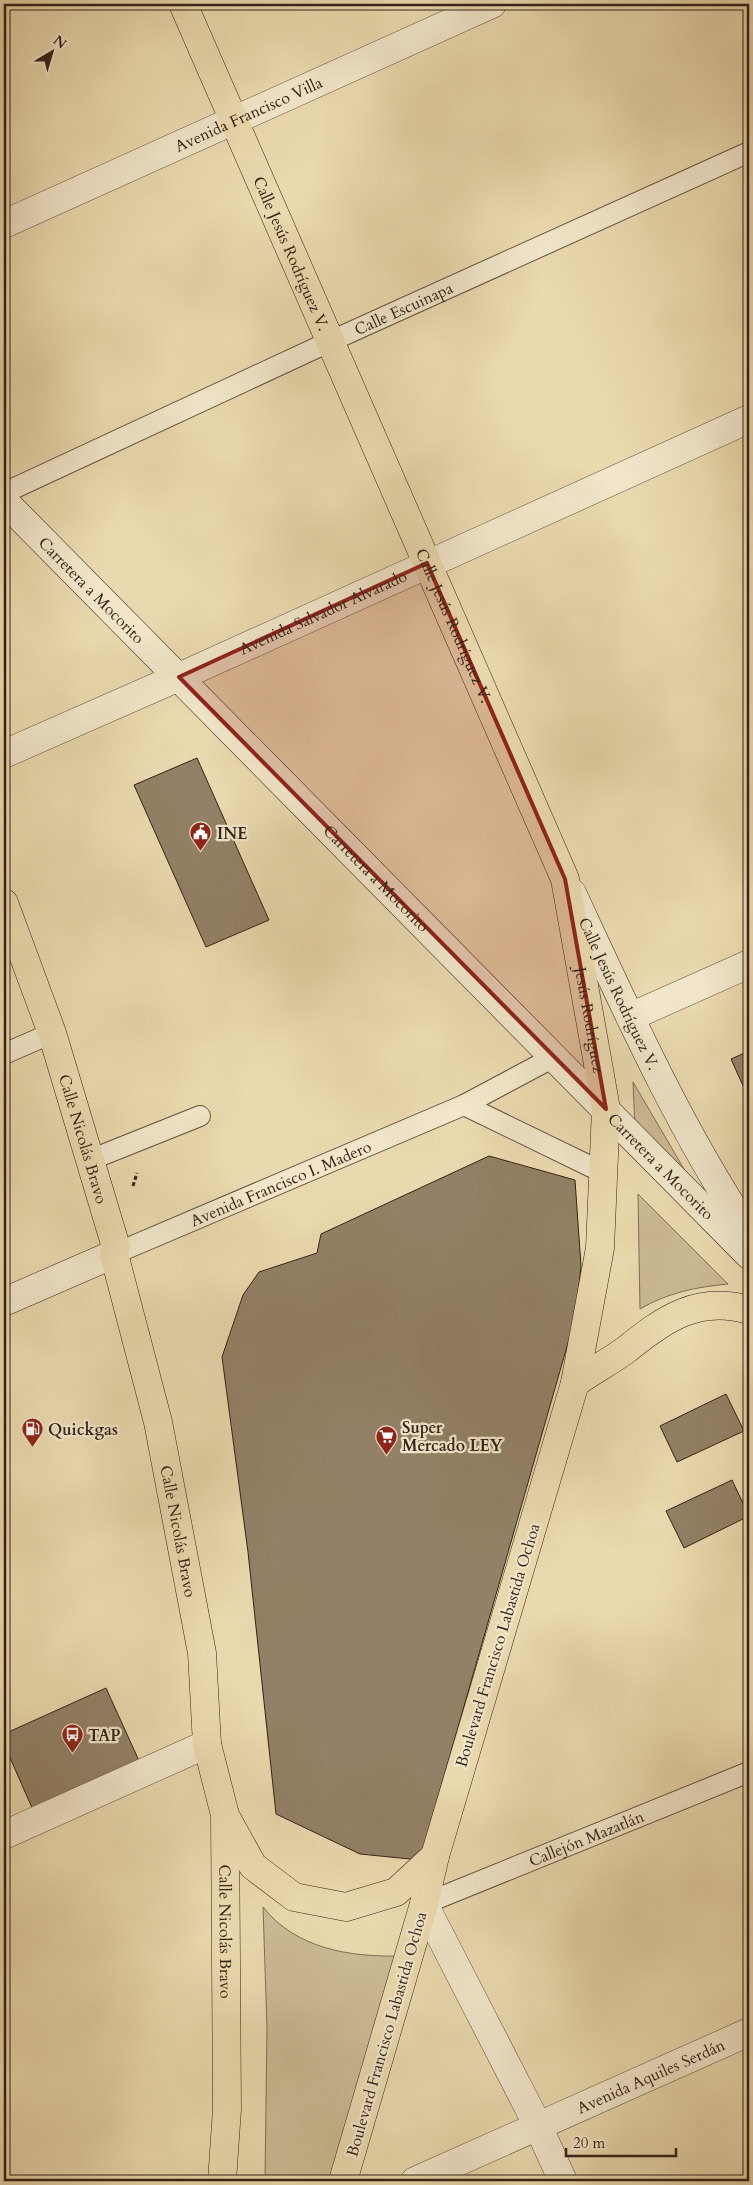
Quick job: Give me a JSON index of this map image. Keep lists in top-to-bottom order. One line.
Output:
{"streets":{"main road":["Calle Jesús Rodríguez V.","Jesús Rodríguez","Calle Nicolás Bravo","Boulevard Francisco Labastida Ochoa"],"street":["Avenida Francisco Villa","Carretera a Mocorito","Avenida Salvador Alvarado","Avenida Francisco I. Madero","Avenida Aquiles Serdán"],"lane":["Calle Escuinapa","Callejón Mazatlán"]},"crossings":[["Avenida Francisco Villa","Calle Jesús Rodríguez V."],["Calle Jesús Rodríguez V.","Calle Escuinapa"],["Calle Jesús Rodríguez V.","Avenida Salvador Alvarado"],["Calle Jesús Rodríguez V.","Jesús Rodríguez"],["Carretera a Mocorito","Avenida Salvador Alvarado"],["Carretera a Mocorito","Jesús Rodríguez"],["Carretera a Mocorito","Avenida Francisco I. Madero"],["Carretera a Mocorito","Boulevard Francisco Labastida Ochoa"],["Jesús Rodríguez","Boulevard Francisco Labastida Ochoa"],["Calle Nicolás Bravo","Avenida Francisco I. Madero"],["Boulevard Francisco Labastida Ochoa","Callejón Mazatlán"]],"places":{"public building":["INE"],"fuel station":["Quickgas"],"supermarket":["Super Mercado LEY"],"bus stop":["TAP"]},"scale_bar":"20 m","north":"top right"}
